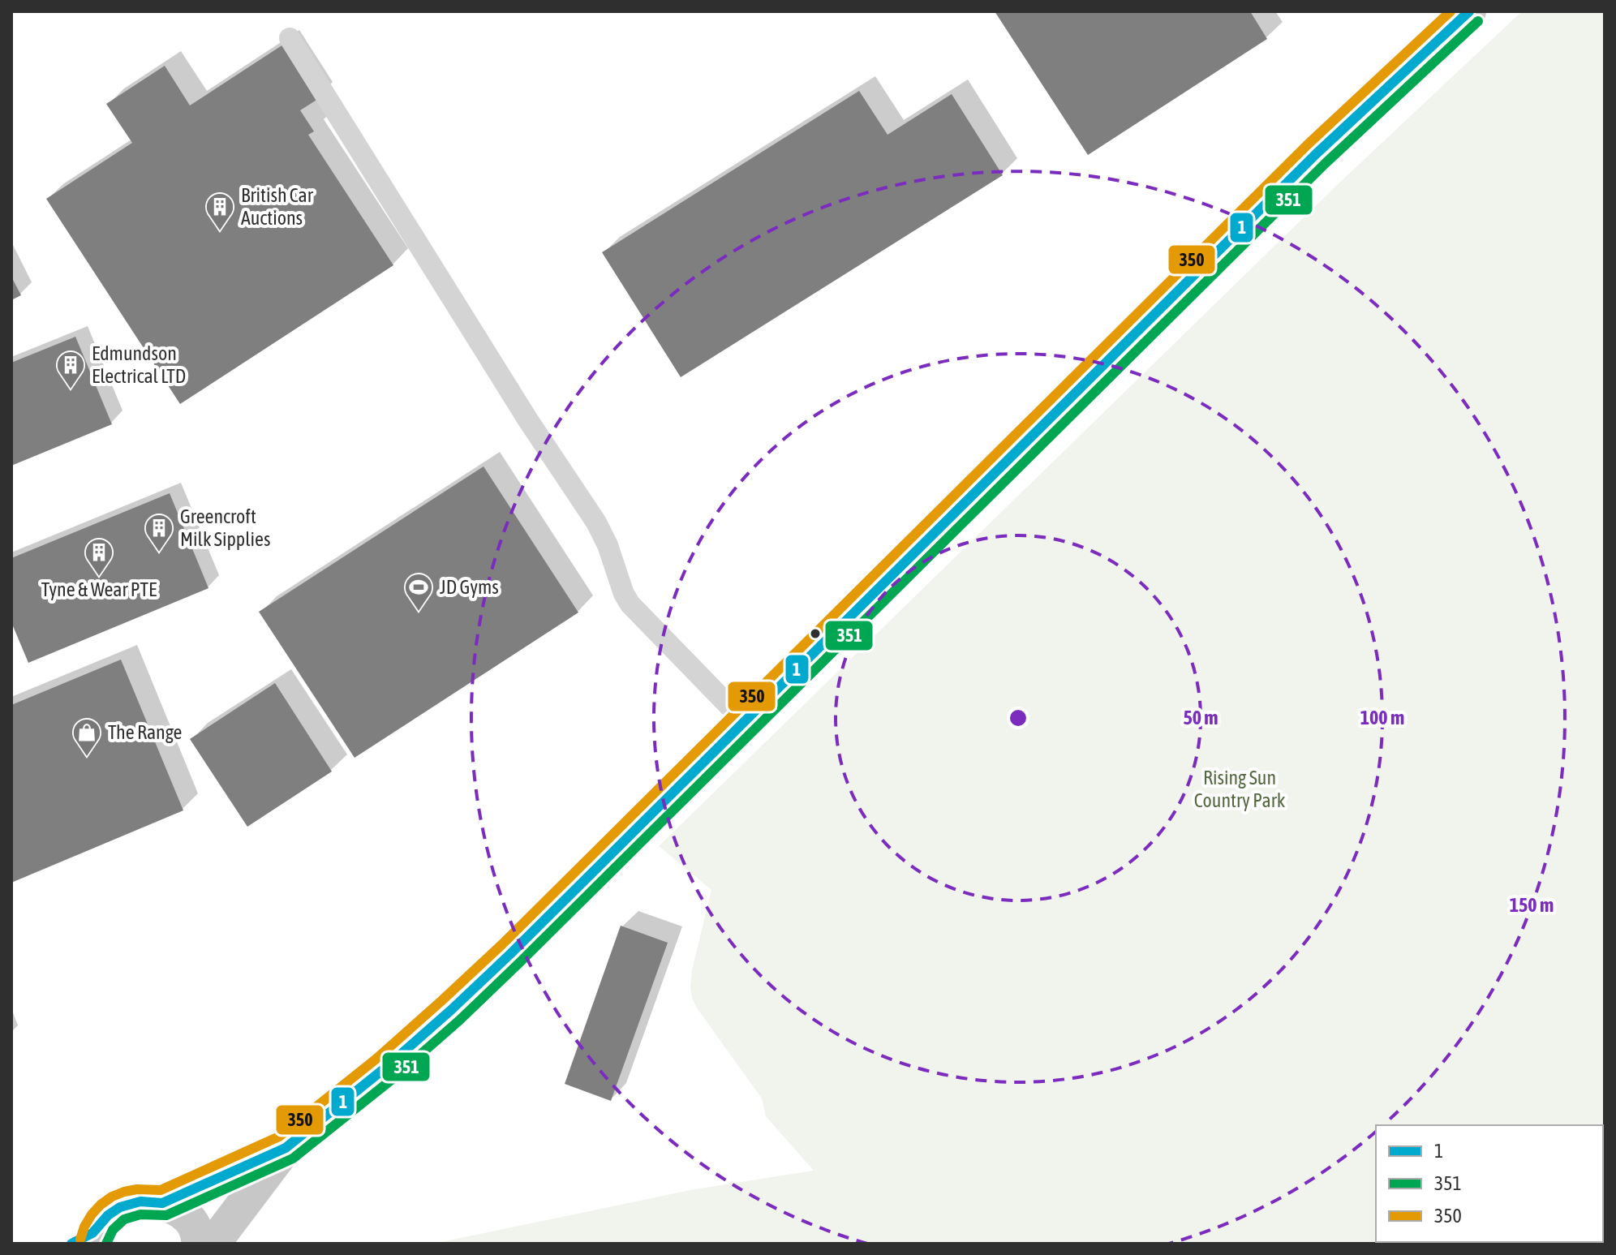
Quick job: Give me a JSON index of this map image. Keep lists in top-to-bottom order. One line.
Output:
{"parks":["Rising Sun Country Park"],"places":{"building":["British Car Auctions","Edmundson Electrical LTD","Greencroft Milk Sipplies","Tyne & Wear PTE"],"sports":["JD Gyms"],"shop":["The Range"]},"lines":["transit line 1","transit line 350","transit line 351"],"legend":["1","351","350"],"rings":["50 m","100 m","150 m"]}
